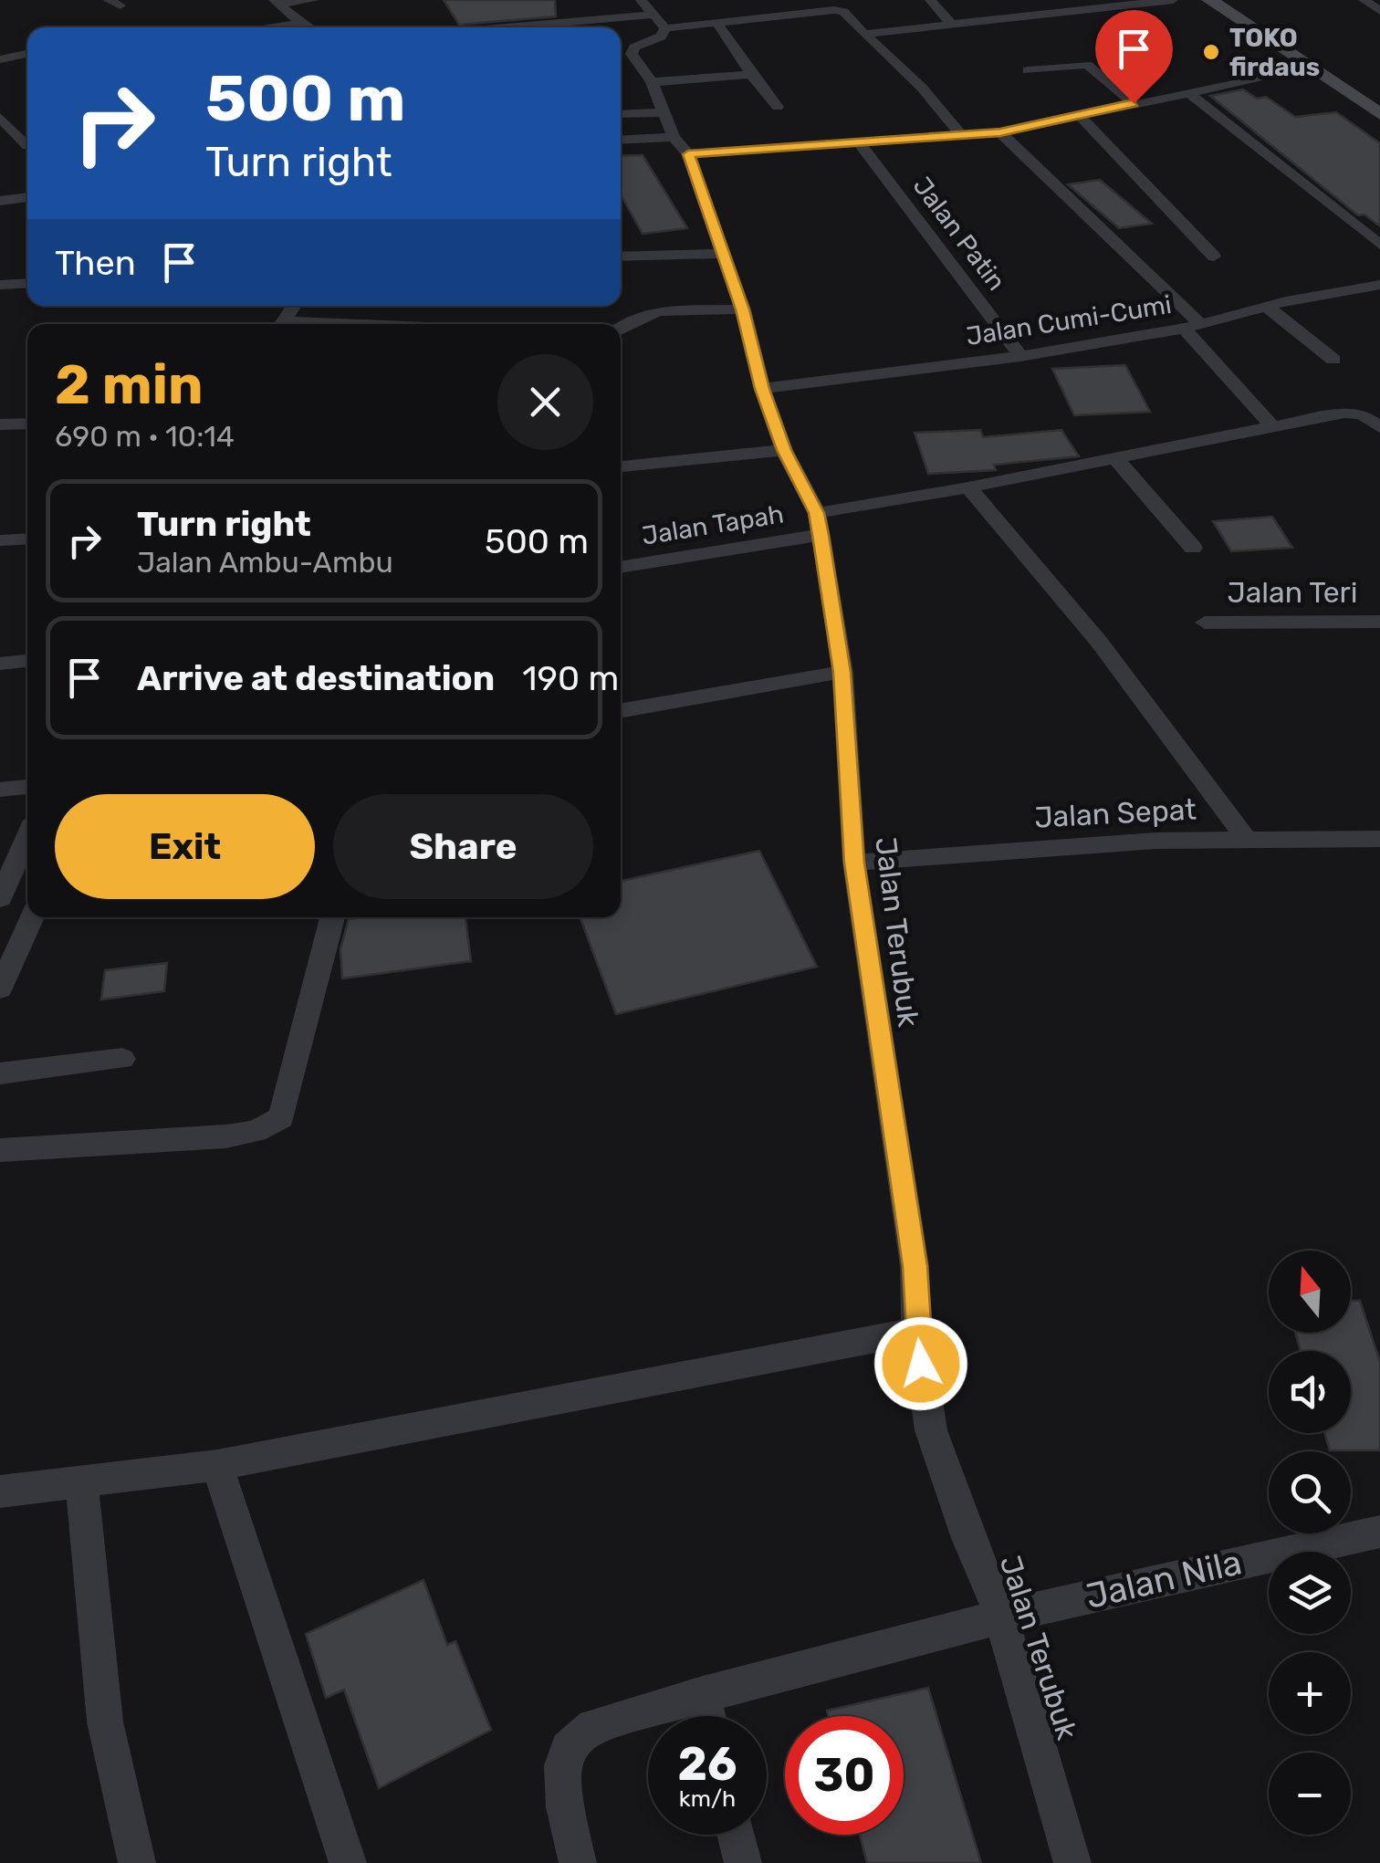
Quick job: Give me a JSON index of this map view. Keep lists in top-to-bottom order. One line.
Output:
{"streets":{"street":["Jalan Patin","Jalan Cumi-Cumi","Jalan Tapah","Jalan Teri","Jalan Sepat","Jalan Terubuk","Jalan Nila"]},"crossings":[["Jalan Patin","Jalan Cumi-Cumi"],["Jalan Cumi-Cumi","Jalan Terubuk"],["Jalan Tapah","Jalan Terubuk"],["Jalan Sepat","Jalan Terubuk"],["Jalan Terubuk","Jalan Nila"]],"places":["TOKO firdaus"],"north":"top","page":{"turn":["500 m","Turn right"],"then":"Then","heading":["2 min","690 m · 10:14"],"list":[{"name":"Turn right","note":"Jalan Ambu-Ambu","value":"500 m"},{"name":"Arrive at destination","value":"190 m"}],"buttons":["Exit","Share"],"map_buttons":["+","−"],"speed":"26 km/h","limit":"30"}}
